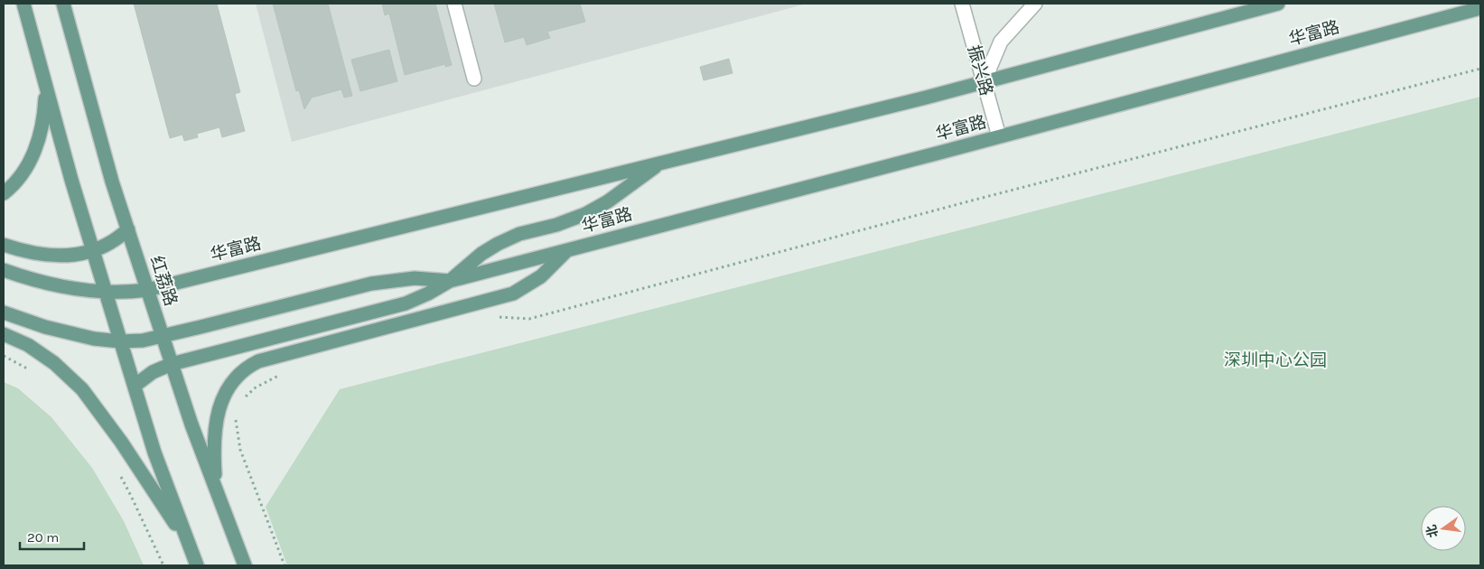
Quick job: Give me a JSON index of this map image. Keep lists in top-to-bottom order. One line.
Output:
{"streets":{"main road":["华富路","红荔路"],"street":["振兴路"]},"crossings":[["华富路","振兴路"],["华富路","红荔路"]],"parks":["深圳中心公园"],"scale_bar":"20 m","north":"left"}
